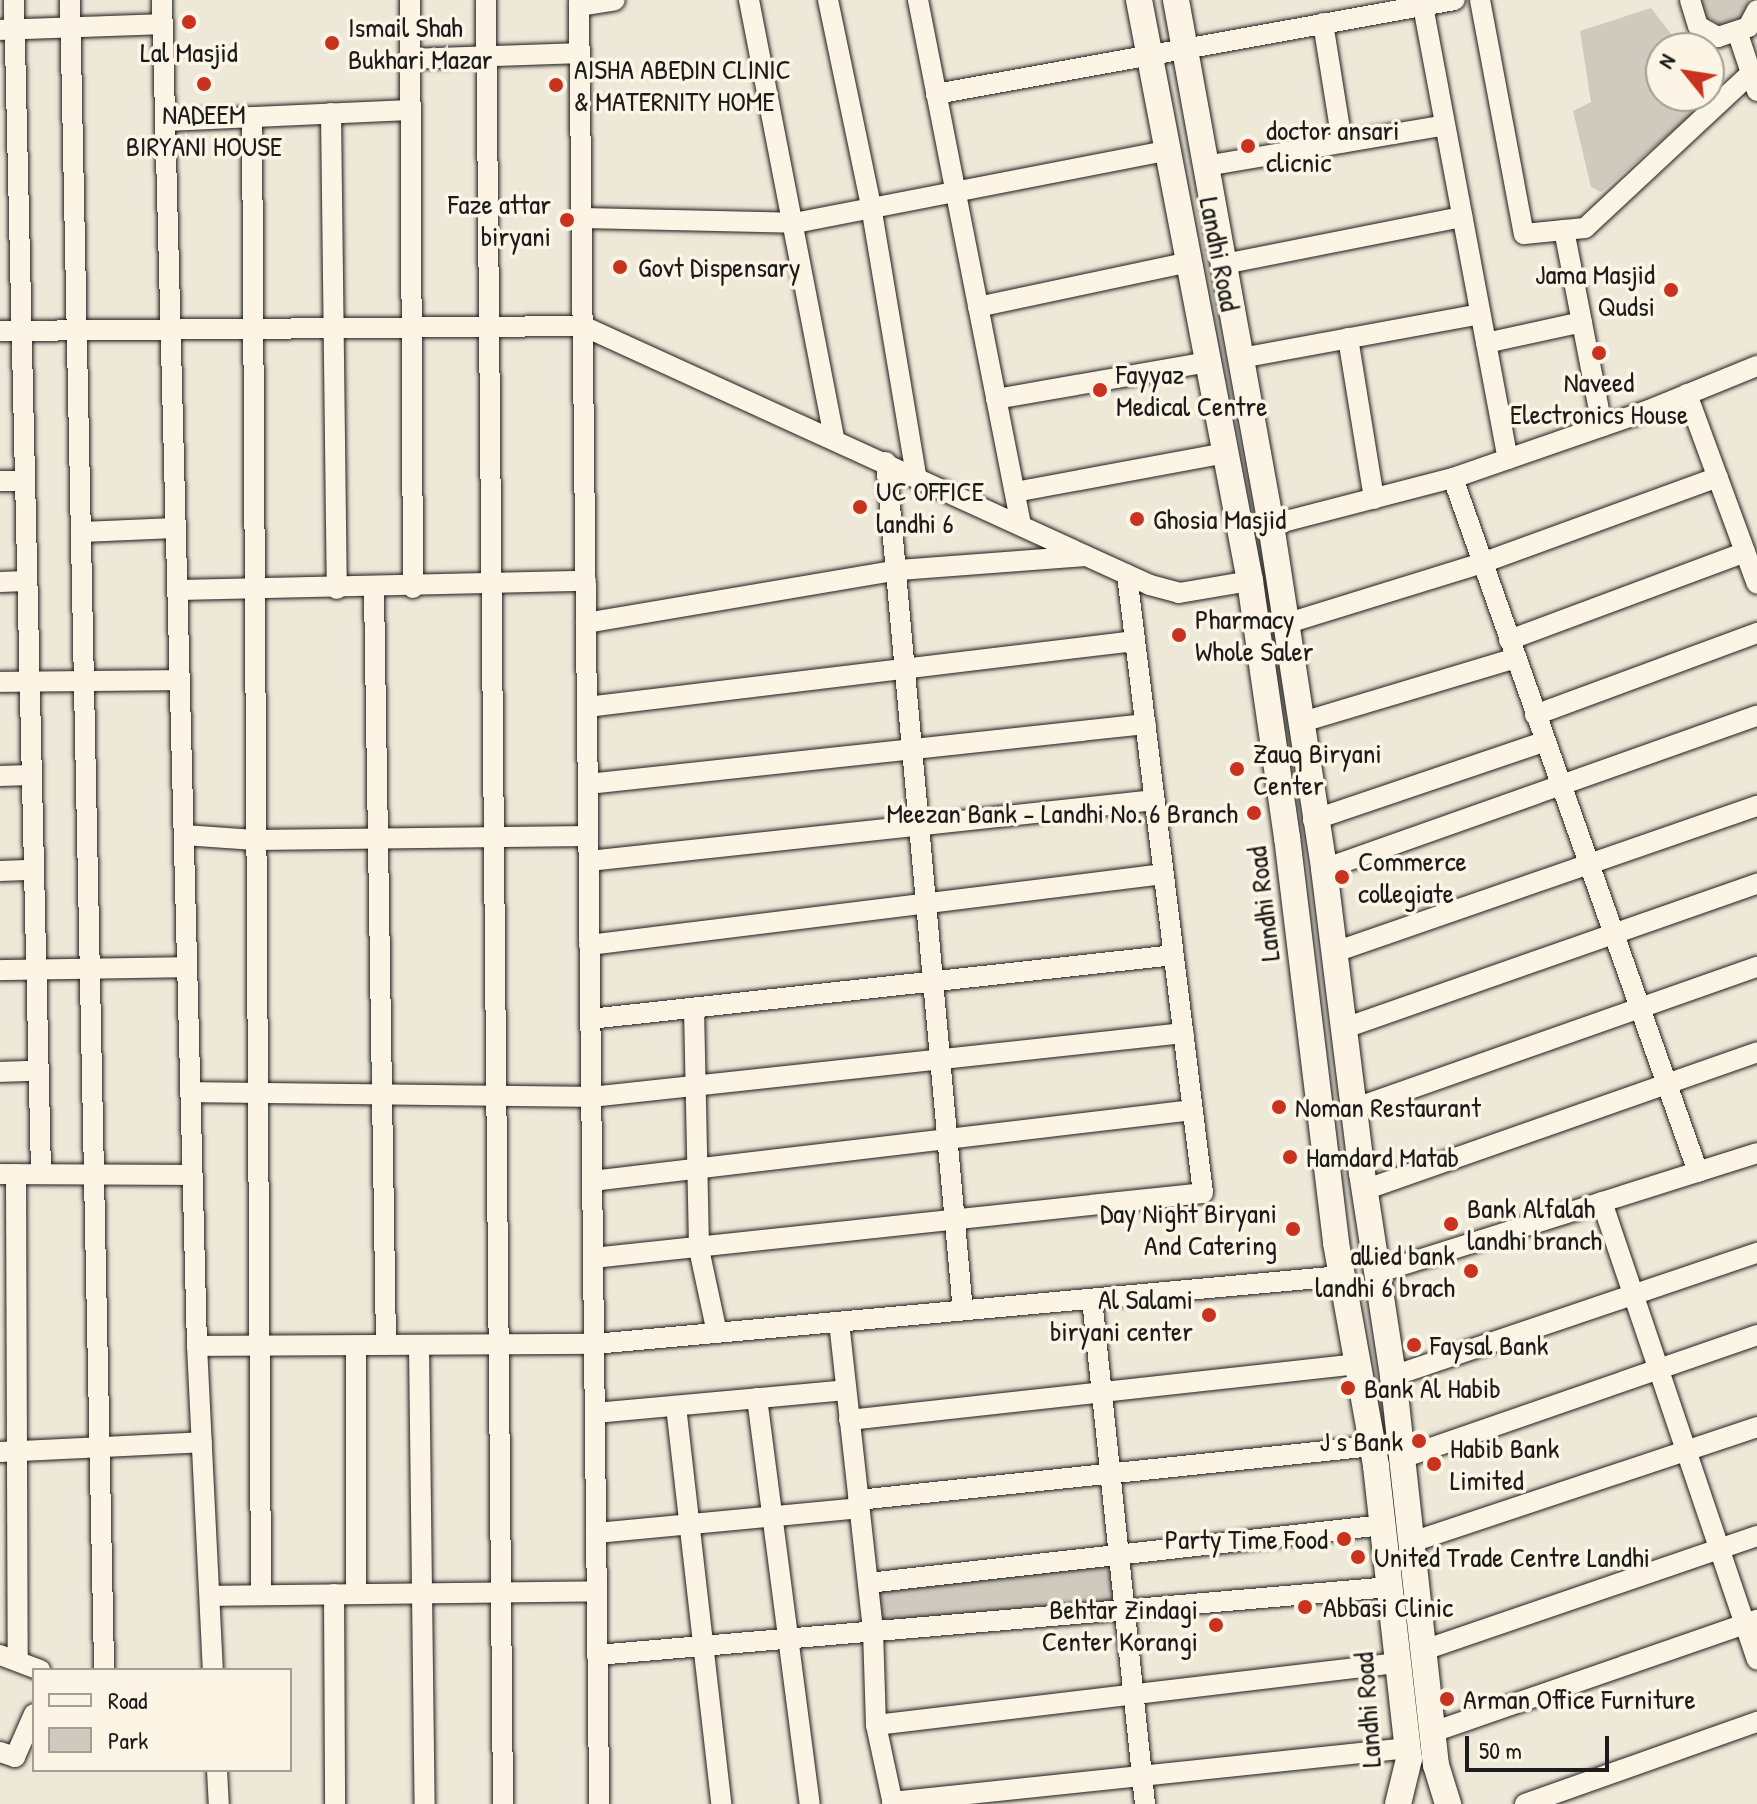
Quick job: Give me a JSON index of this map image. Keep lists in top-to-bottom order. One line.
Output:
{"streets":{"main road":["Landhi Road"]},"places":["Lal Masjid","Ismail Shah Bukhari Mazar","NADEEM BIRYANI HOUSE","AISHA ABEDIN CLINIC & MATERNITY HOME","doctor ansari clicnic","Faze attar biryani","Govt Dispensary","Jama Masjid Qudsi","Naveed Electronics House","Fayyaz Medical Centre","UC OFFICE landhi 6","Ghosia Masjid","Pharmacy Whole Saler","Zauq Biryani Center","Meezan Bank - Landhi No. 6 Branch","Commerce collegiate","Noman Restaurant","Hamdard Matab","Bank Alfalah landhi branch","Day Night Biryani And Catering","allied bank landhi 6 brach","Al Salami biryani center","Faysal Bank","Bank Al Habib","J s Bank","Habib Bank Limited","Party Time Food","United Trade Centre Landhi","Abbasi Clinic","Behtar Zindagi Center Korangi","Arman Office Furniture"],"legend":["Road","Park"],"scale_bar":"50 m","north":"top left"}
